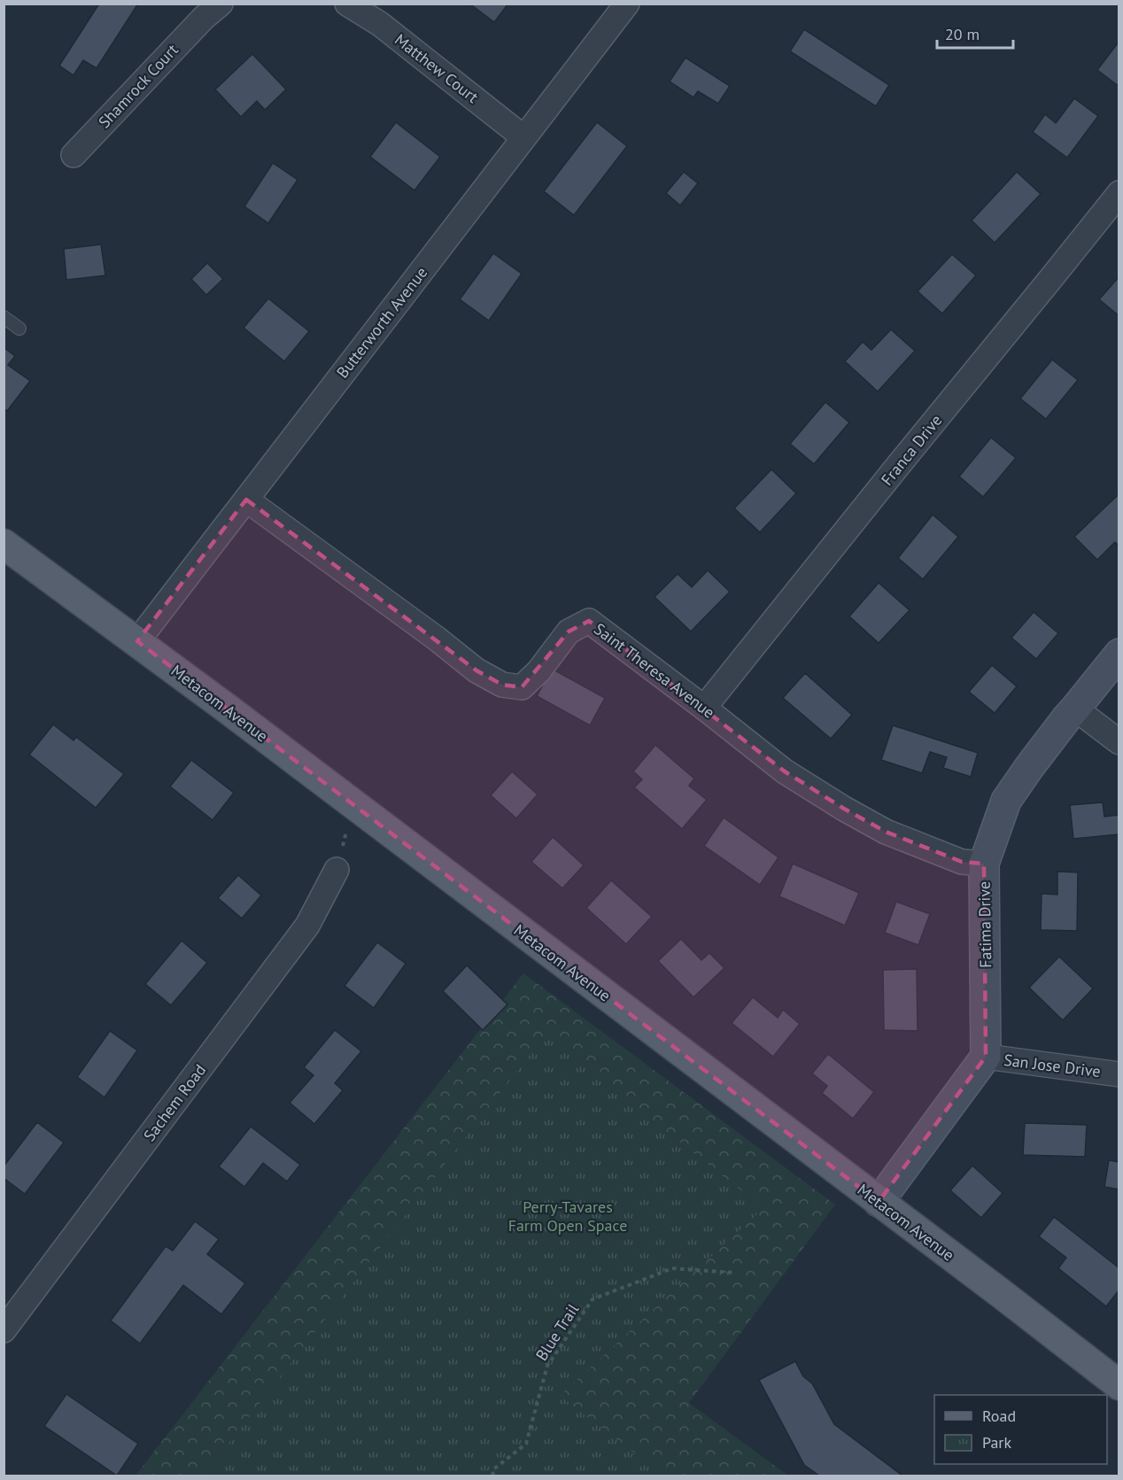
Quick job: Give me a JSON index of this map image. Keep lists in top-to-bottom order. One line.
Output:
{"streets":{"main road":["Metacom Avenue"],"street":["Matthew Court","Shamrock Court","Butterworth Avenue","Franca Drive","Saint Theresa Avenue","Fatima Drive","San Jose Drive","Sachem Road"],"path":["Blue Trail"]},"crossings":[["Matthew Court","Butterworth Avenue"],["Butterworth Avenue","Saint Theresa Avenue"],["Butterworth Avenue","Metacom Avenue"],["Franca Drive","Saint Theresa Avenue"],["Saint Theresa Avenue","Fatima Drive"],["Fatima Drive","San Jose Drive"]],"parks":["Perry-Tavares Farm Open Space"],"legend":["Road","Park"],"scale_bar":"20 m"}
